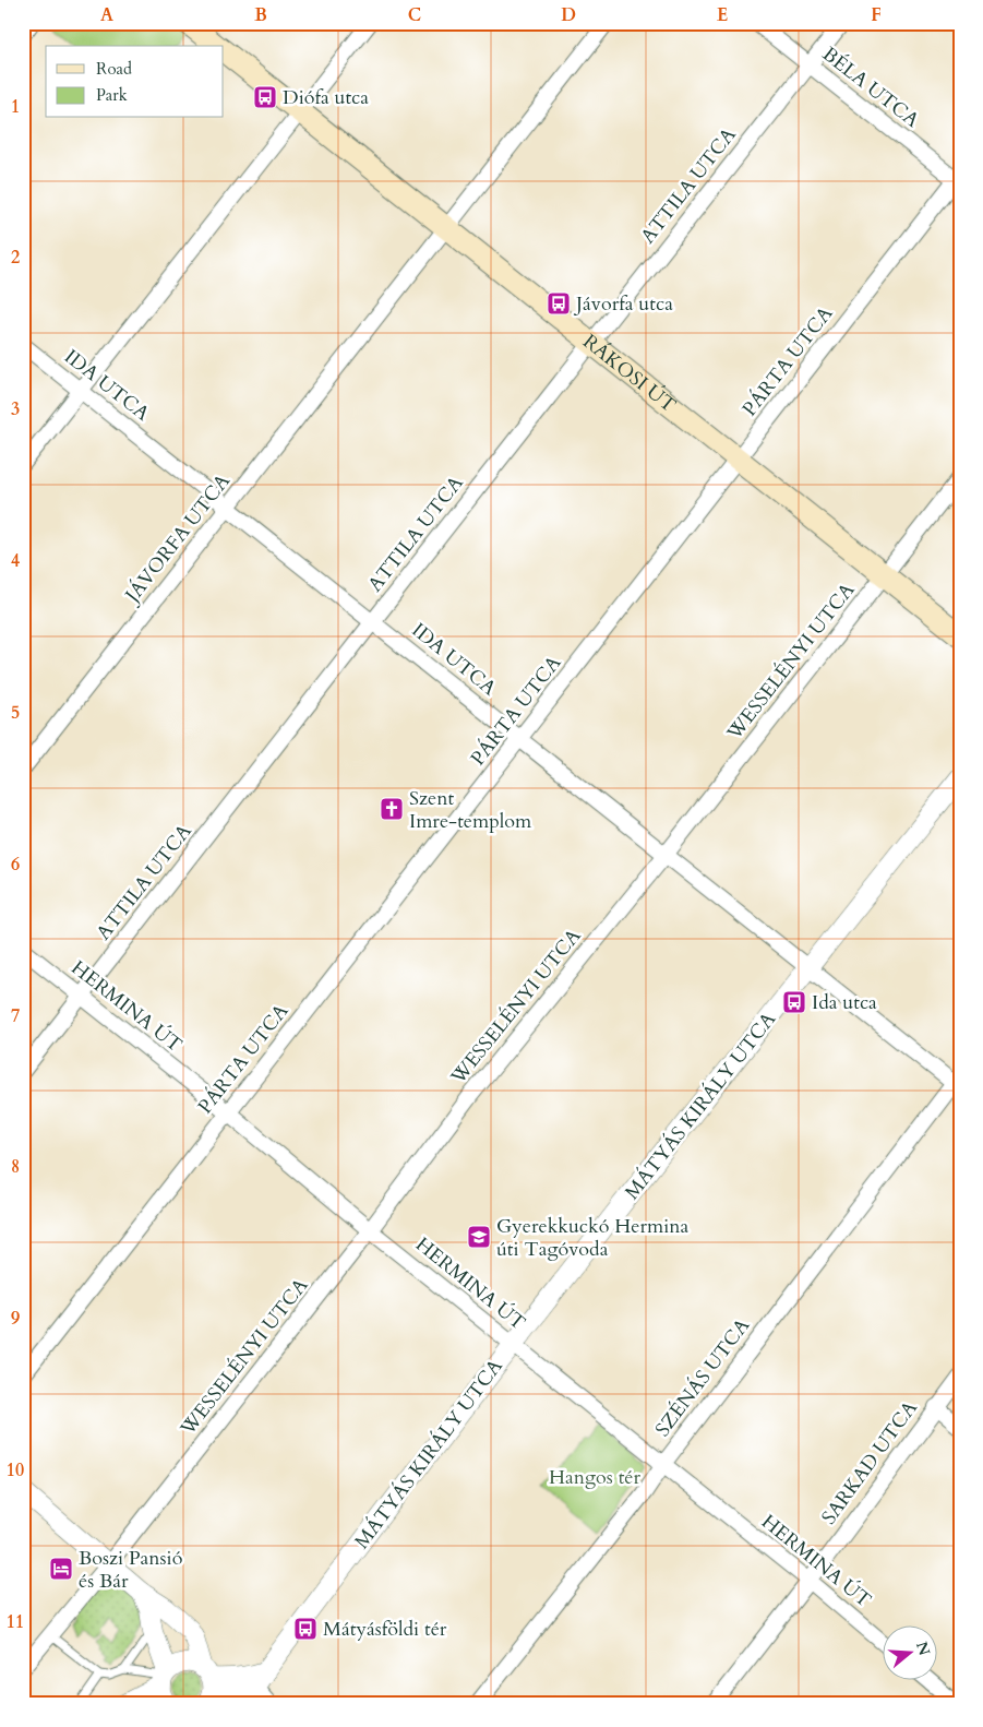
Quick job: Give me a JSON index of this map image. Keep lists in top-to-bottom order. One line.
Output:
{"streets":{"main road":["RÁKOSI ÚT"],"street":["BÉLA UTCA","ATTILA UTCA","PÁRTA UTCA","IDA UTCA","JÁVORFA UTCA","WESSELÉNYI UTCA","HERMINA ÚT","MÁTYÁS KIRÁLY UTCA","SZÉNÁS UTCA","SARKAD UTCA"]},"crossings":[["BÉLA UTCA","ATTILA UTCA"],["BÉLA UTCA","PÁRTA UTCA"],["ATTILA UTCA","RÁKOSI ÚT"],["ATTILA UTCA","IDA UTCA"],["ATTILA UTCA","HERMINA ÚT"],["PÁRTA UTCA","RÁKOSI ÚT"],["PÁRTA UTCA","IDA UTCA"],["PÁRTA UTCA","HERMINA ÚT"],["RÁKOSI ÚT","JÁVORFA UTCA"],["RÁKOSI ÚT","WESSELÉNYI UTCA"],["IDA UTCA","JÁVORFA UTCA"],["IDA UTCA","WESSELÉNYI UTCA"],["IDA UTCA","MÁTYÁS KIRÁLY UTCA"],["IDA UTCA","SZÉNÁS UTCA"],["WESSELÉNYI UTCA","HERMINA ÚT"],["HERMINA ÚT","MÁTYÁS KIRÁLY UTCA"],["HERMINA ÚT","SZÉNÁS UTCA"],["HERMINA ÚT","SARKAD UTCA"]],"parks":["Hangos tér"],"places":{"bus stop":["Diófa utca","Jávorfa utca","Ida utca","Mátyásföldi tér"],"church":["Szent Imre-templom"],"school or university":["Gyerekkuckó Hermina úti Tagóvoda"],"hotel":["Boszi Pansió és Bár"]},"legend":["Road","Park"],"north":"right","grid":{"columns":["A","B","C","D","E","F"],"rows":["1","2","3","4","5","6","7","8","9","10","11"]}}
